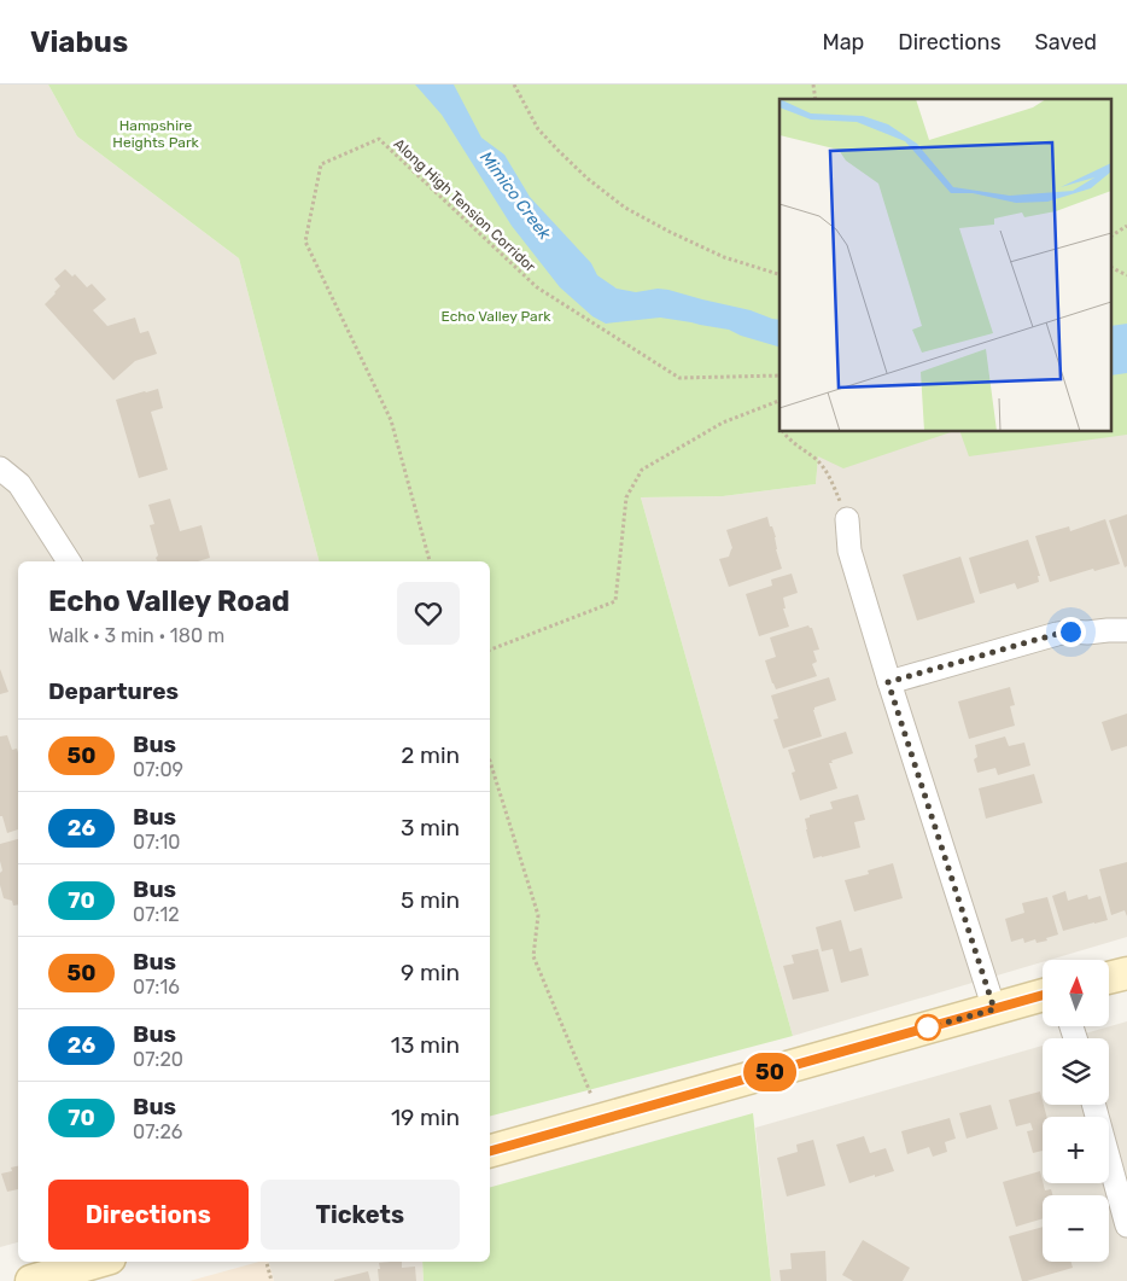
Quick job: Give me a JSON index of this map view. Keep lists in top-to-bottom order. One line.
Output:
{"streets":{"path":["Along High Tension Corridor"]},"water":["Mimico Creek"],"parks":["Hampshire Heights Park","Echo Valley Park"],"lines":["bus line 50"],"north":"top","page":{"header":"Viabus","nav":["Map","Directions","Saved"],"on_map":"50","heading":[["Echo Valley Road","Walk · 3 min · 180 m"],"Departures"],"list":[{"mark":"50","name":"Bus","note":"07:09","value":"2 min"},{"mark":"26","name":"Bus","note":"07:10","value":"3 min"},{"mark":"70","name":"Bus","note":"07:12","value":"5 min"},{"mark":"50","name":"Bus","note":"07:16","value":"9 min"},{"mark":"26","name":"Bus","note":"07:20","value":"13 min"},{"mark":"70","name":"Bus","note":"07:26","value":"19 min"}],"map_buttons":["+","−"],"buttons":["Directions","Tickets"]}}
